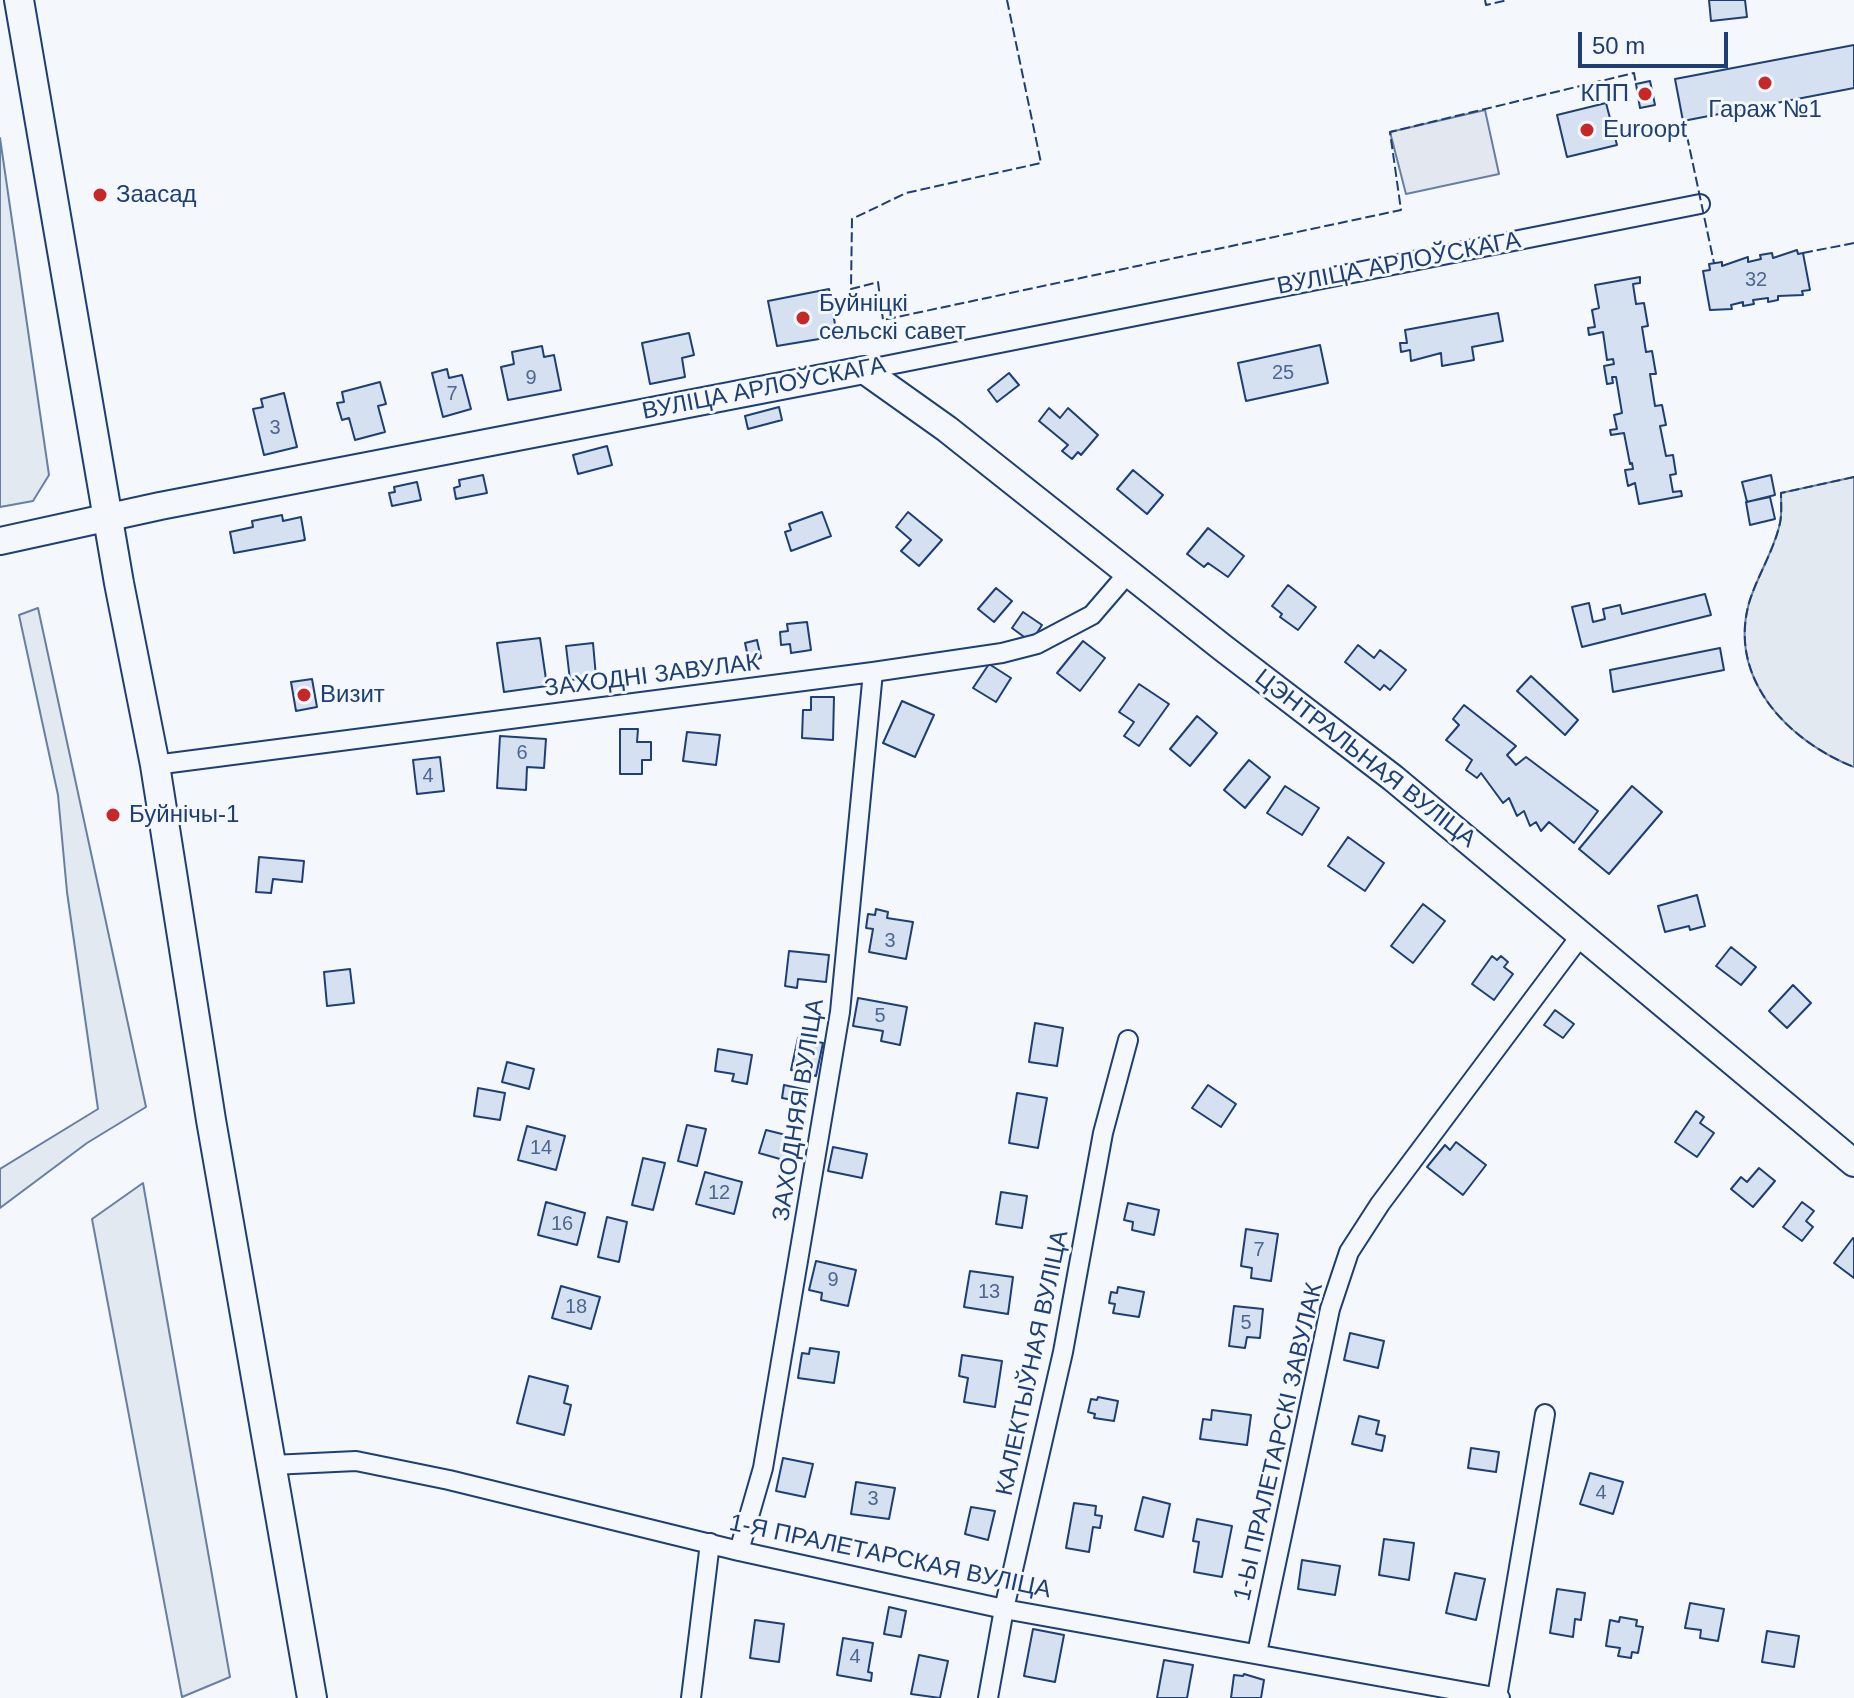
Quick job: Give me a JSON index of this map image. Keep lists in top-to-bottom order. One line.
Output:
{"streets":{"street":["ВУЛІЦА АРЛОЎСКАГА","ЗАХОДНІ ЗАВУЛАК","ЦЭНТРАЛЬНАЯ ВУЛІЦА","ЗАХОДНЯЯ ВУЛІЦА","КАЛЕКТЫЎНАЯ ВУЛІЦА","1-Ы ПРАЛЕТАРСКІ ЗАВУЛАК","1-Я ПРАЛЕТАРСКАЯ ВУЛІЦА"]},"crossings":[["ВУЛІЦА АРЛОЎСКАГА","ЦЭНТРАЛЬНАЯ ВУЛІЦА"],["ЗАХОДНІ ЗАВУЛАК","ЦЭНТРАЛЬНАЯ ВУЛІЦА"],["ЗАХОДНІ ЗАВУЛАК","ЗАХОДНЯЯ ВУЛІЦА"],["ЦЭНТРАЛЬНАЯ ВУЛІЦА","1-Ы ПРАЛЕТАРСКІ ЗАВУЛАК"],["ЗАХОДНЯЯ ВУЛІЦА","1-Я ПРАЛЕТАРСКАЯ ВУЛІЦА"],["КАЛЕКТЫЎНАЯ ВУЛІЦА","1-Я ПРАЛЕТАРСКАЯ ВУЛІЦА"],["1-Ы ПРАЛЕТАРСКІ ЗАВУЛАК","1-Я ПРАЛЕТАРСКАЯ ВУЛІЦА"]],"places":["Гараж №1","КПП","Euroopt","Заасад","Буйніцкі сельскі савет","Визит","Буйнічы-1"],"house_numbers":["32","25","9","7","3","6","4","3","5","14","12","16","7","9","13","18","5","4","3","4"],"scale_bar":"50 m"}
